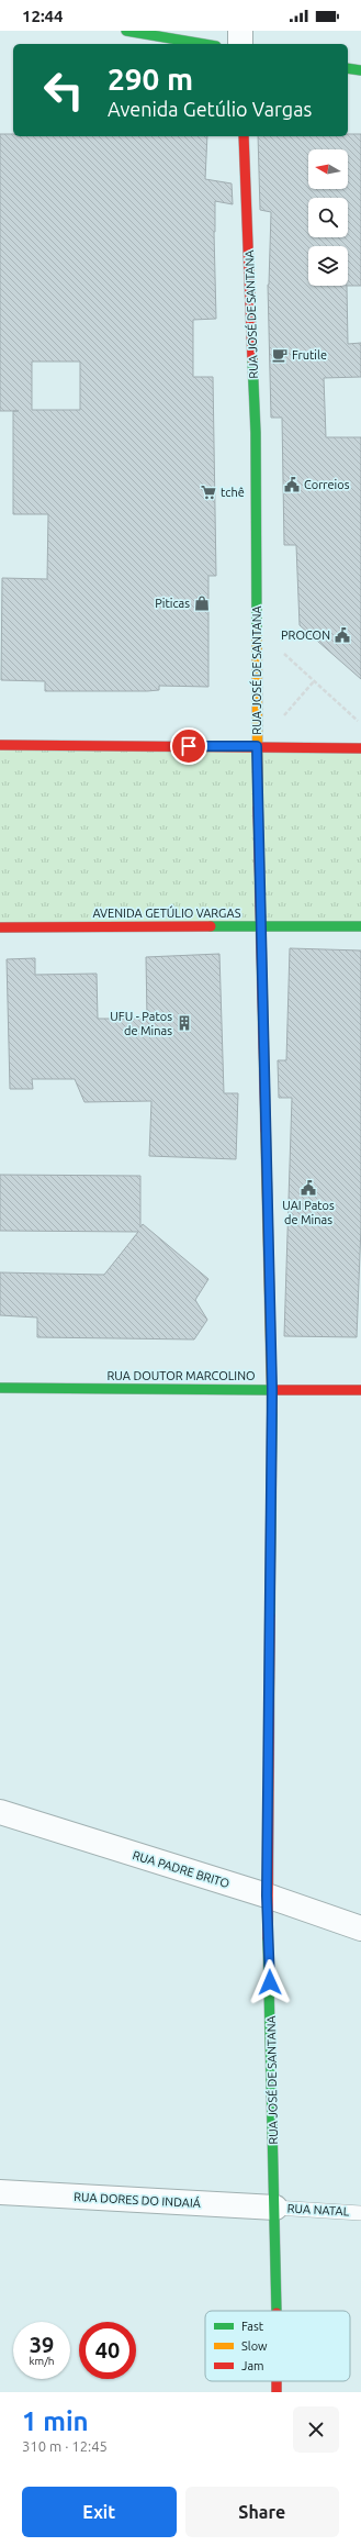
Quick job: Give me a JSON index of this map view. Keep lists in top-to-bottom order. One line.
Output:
{"streets":{"street":["RUA JOSÉ DE SANTANA","AVENIDA GETÚLIO VARGAS","RUA DOUTOR MARCOLINO","RUA PADRE BRITO","RUA DORES DO INDAIÁ"],"lane":["RUA NATAL"]},"crossings":[["RUA JOSÉ DE SANTANA","AVENIDA GETÚLIO VARGAS"],["RUA JOSÉ DE SANTANA","RUA DOUTOR MARCOLINO"],["RUA JOSÉ DE SANTANA","RUA PADRE BRITO"],["RUA JOSÉ DE SANTANA","RUA DORES DO INDAIÁ"],["RUA JOSÉ DE SANTANA","RUA NATAL"],["RUA DORES DO INDAIÁ","RUA NATAL"]],"places":{"cafe":["Frutile"],"public building":["Correios","PROCON","UAI Patos de Minas"],"supermarket":["tchê"],"shop":["Piticas"],"building":["UFU - Patos de Minas"]},"legend":["Fast","Slow","Jam"],"north":"left","page":{"status":"12:44","turn":["290 m","Avenida Getúlio Vargas"],"speed":"39 km/h","limit":"40","heading":["1 min","310 m · 12:45"],"buttons":["Exit","Share"]}}
